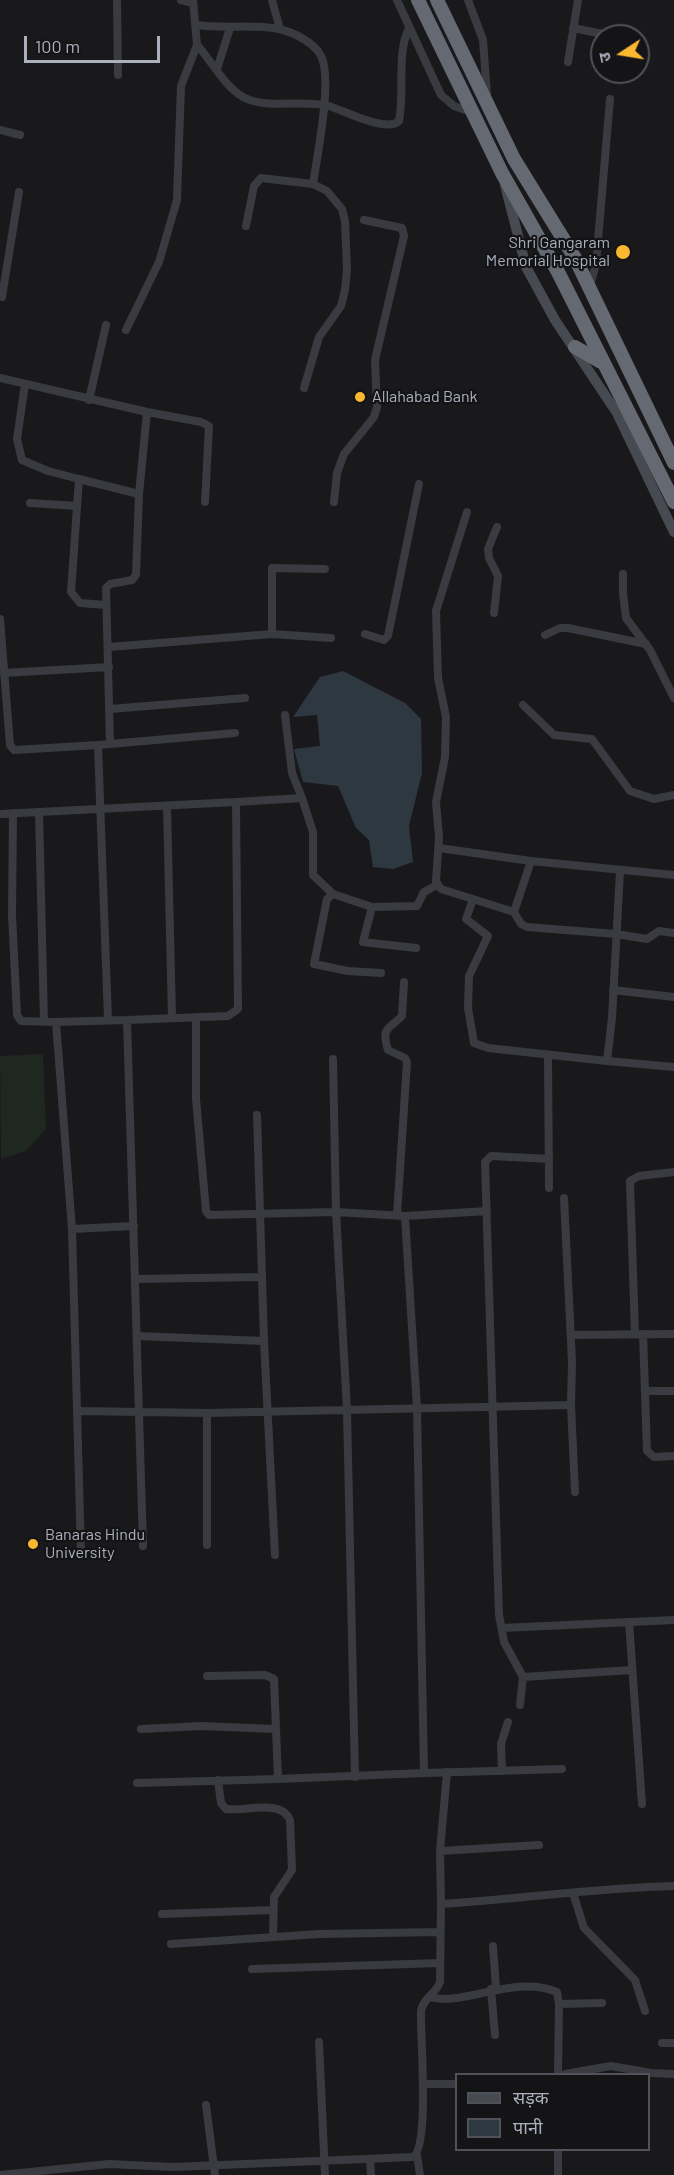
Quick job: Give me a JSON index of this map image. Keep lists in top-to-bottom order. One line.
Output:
{"places":["Shri Gangaram Memorial Hospital","Allahabad Bank","Banaras Hindu University"],"legend":["सड़क","पानी"],"scale_bar":"100 m","north":"left"}
